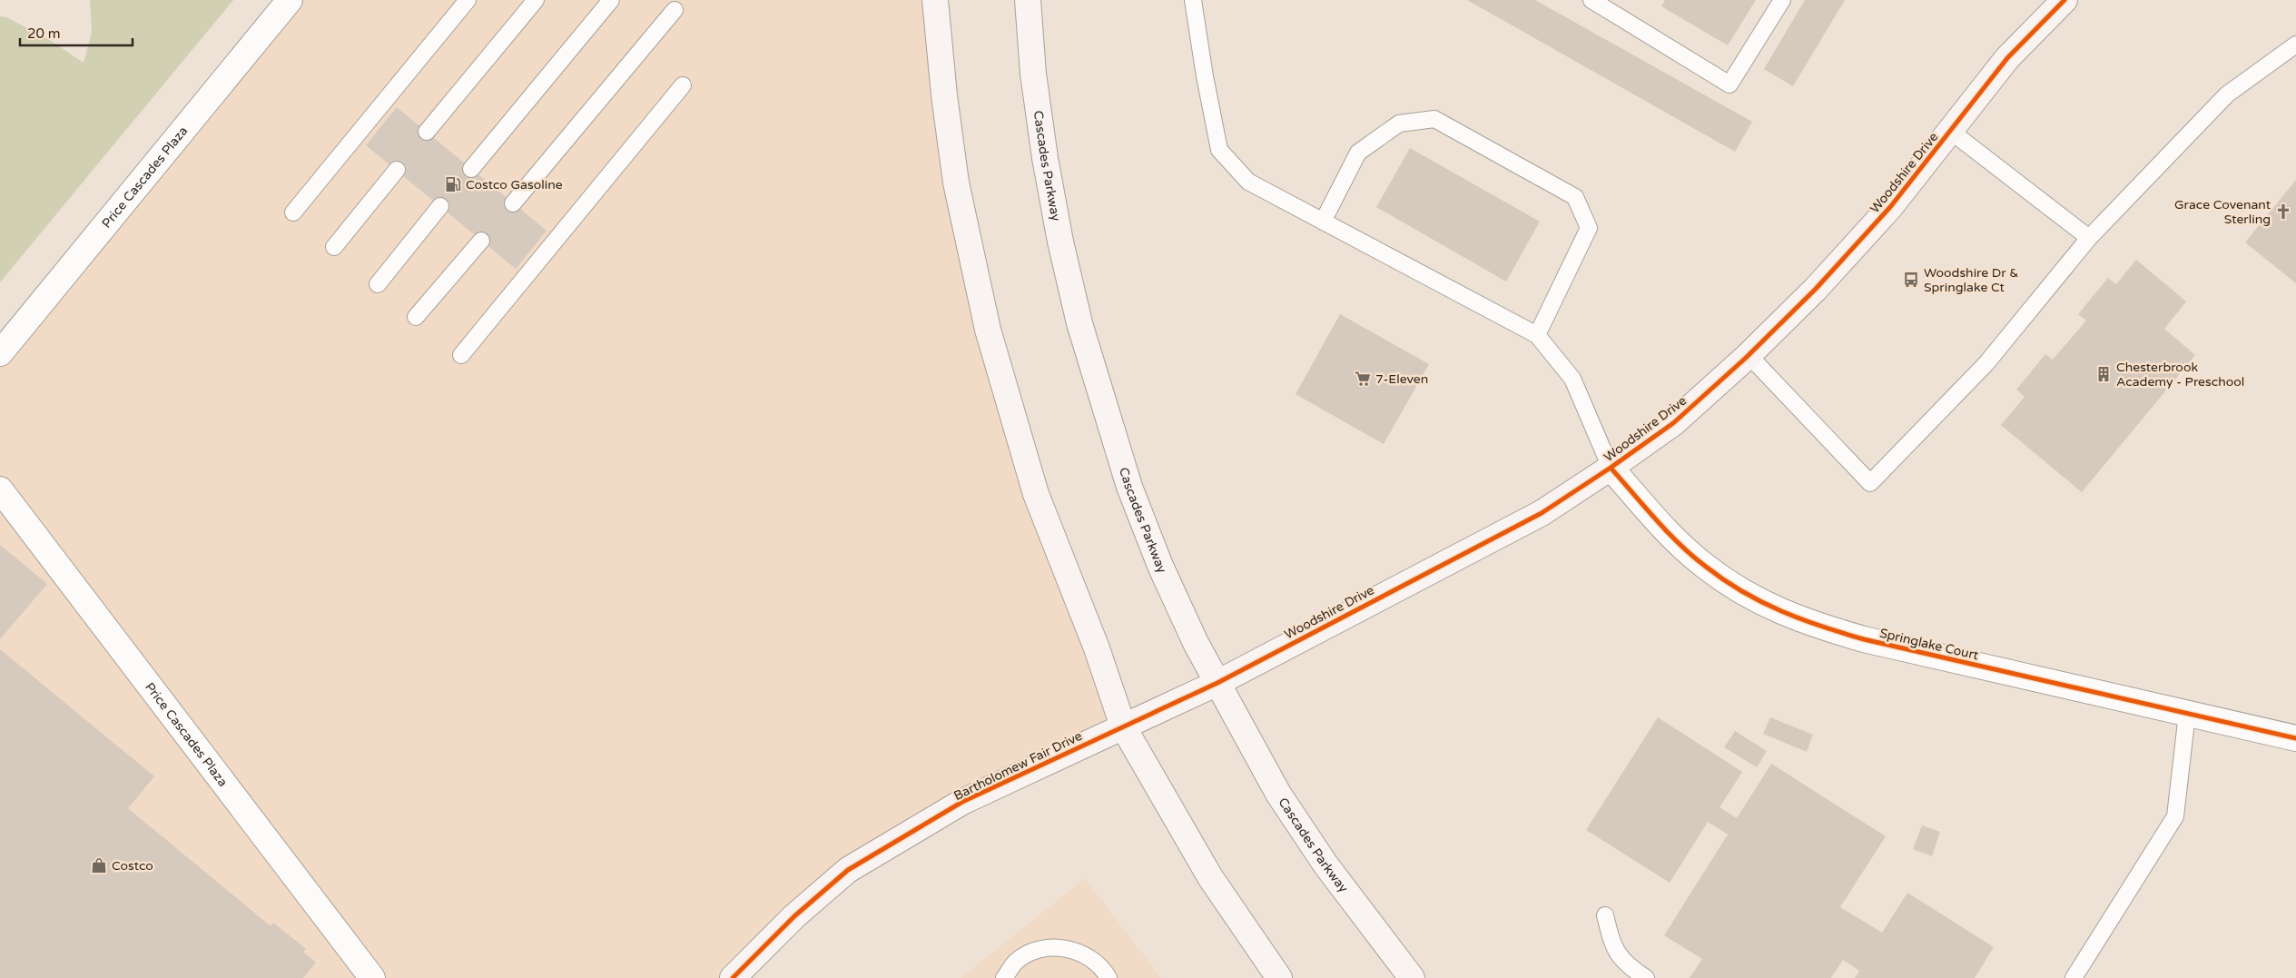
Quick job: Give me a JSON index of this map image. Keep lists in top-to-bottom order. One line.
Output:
{"streets":{"main road":["Cascades Parkway","Woodshire Drive","Bartholomew Fair Drive"],"street":["Price Cascades Plaza","Springlake Court"]},"crossings":[["Cascades Parkway","Woodshire Drive"],["Woodshire Drive","Springlake Court"],["Woodshire Drive","Bartholomew Fair Drive"]],"places":{"fuel station":["Costco Gasoline"],"church":["Grace Covenant Sterling"],"bus stop":["Woodshire Dr & Springlake Ct"],"building":["Chesterbrook Academy - Preschool"],"supermarket":["7-Eleven"],"shop":["Costco"]},"scale_bar":"20 m"}
